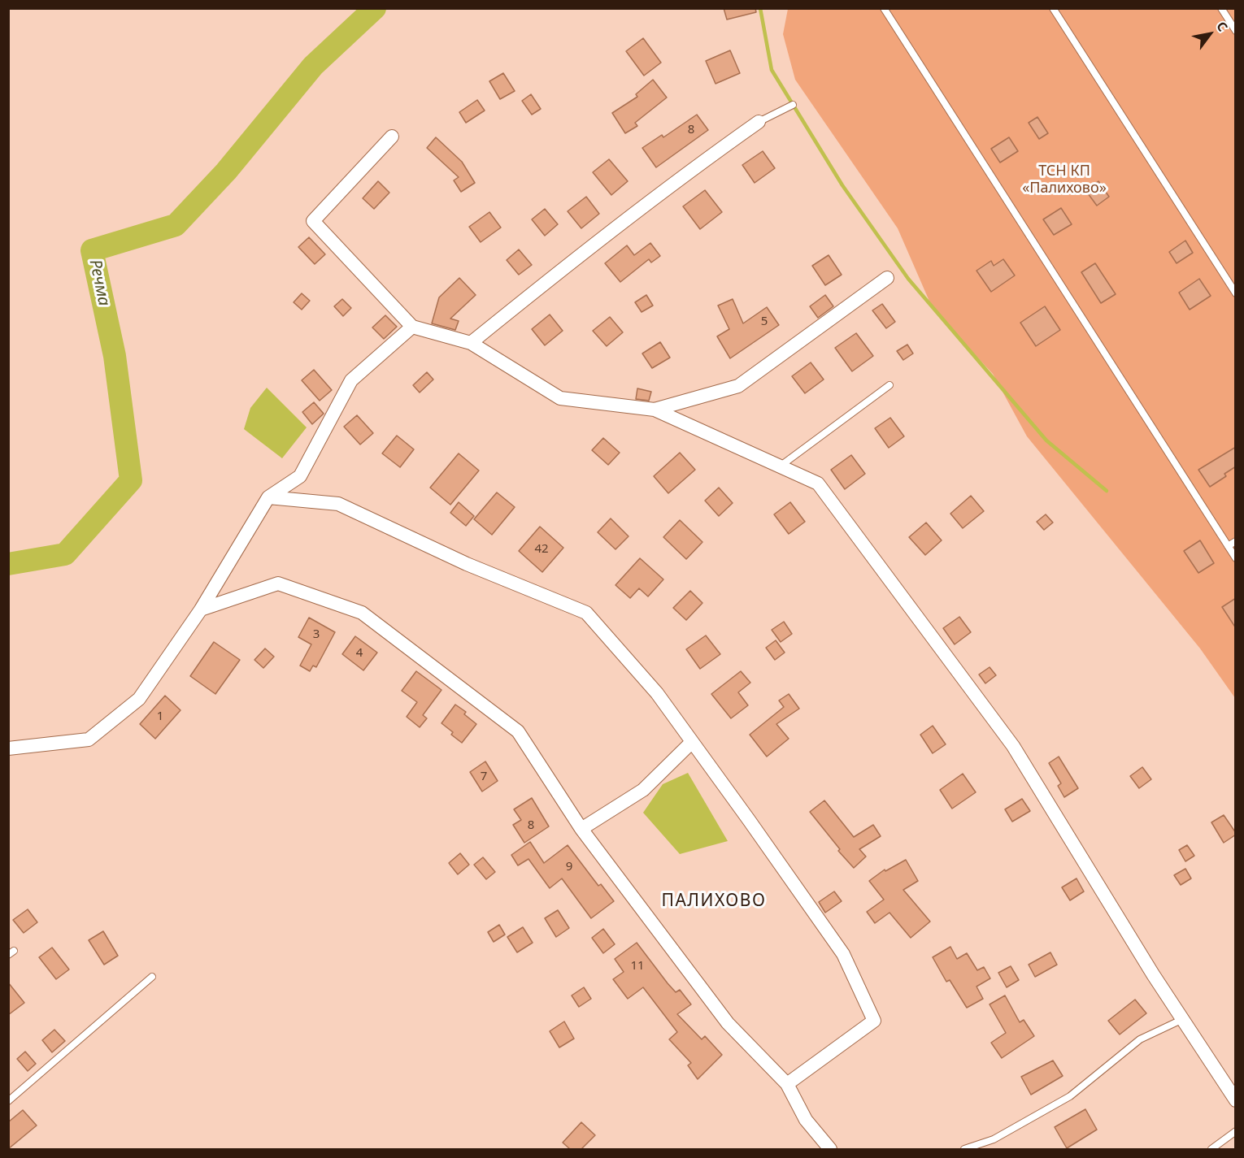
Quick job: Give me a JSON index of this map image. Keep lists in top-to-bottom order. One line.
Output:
{"districts":["ПАЛИХОВО"],"water":["Речма"],"parks":["ТСН КП «Палихово»"],"house_numbers":["8","5","42","3","4","1","7","8","9","11"],"north":"top right"}
